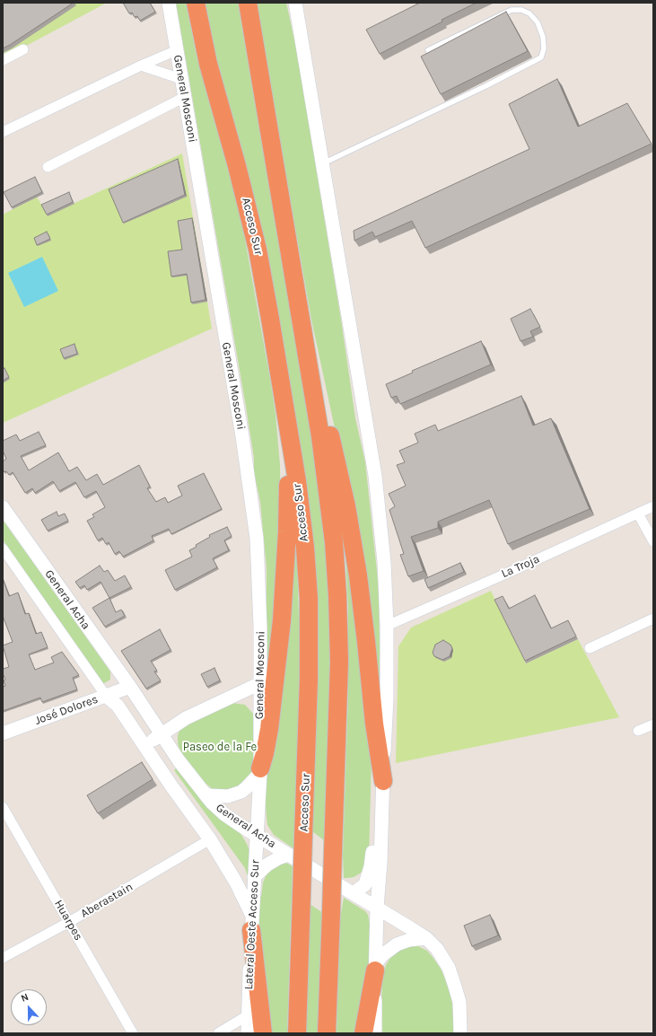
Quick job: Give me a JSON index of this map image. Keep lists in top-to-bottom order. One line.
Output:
{"streets":{"highway":["Acceso Sur"],"street":["General Mosconi","La Troja","General Acha","José Dolores","Aberastain","Huarpes","Lateral Oeste Acceso Sur"]},"crossings":[["General Mosconi","Lateral Oeste Acceso Sur"],["General Acha","José Dolores"],["General Acha","Aberastain"],["General Acha","Lateral Oeste Acceso Sur"],["Aberastain","Huarpes"]],"parks":["Paseo de la Fe"],"north":"top"}
